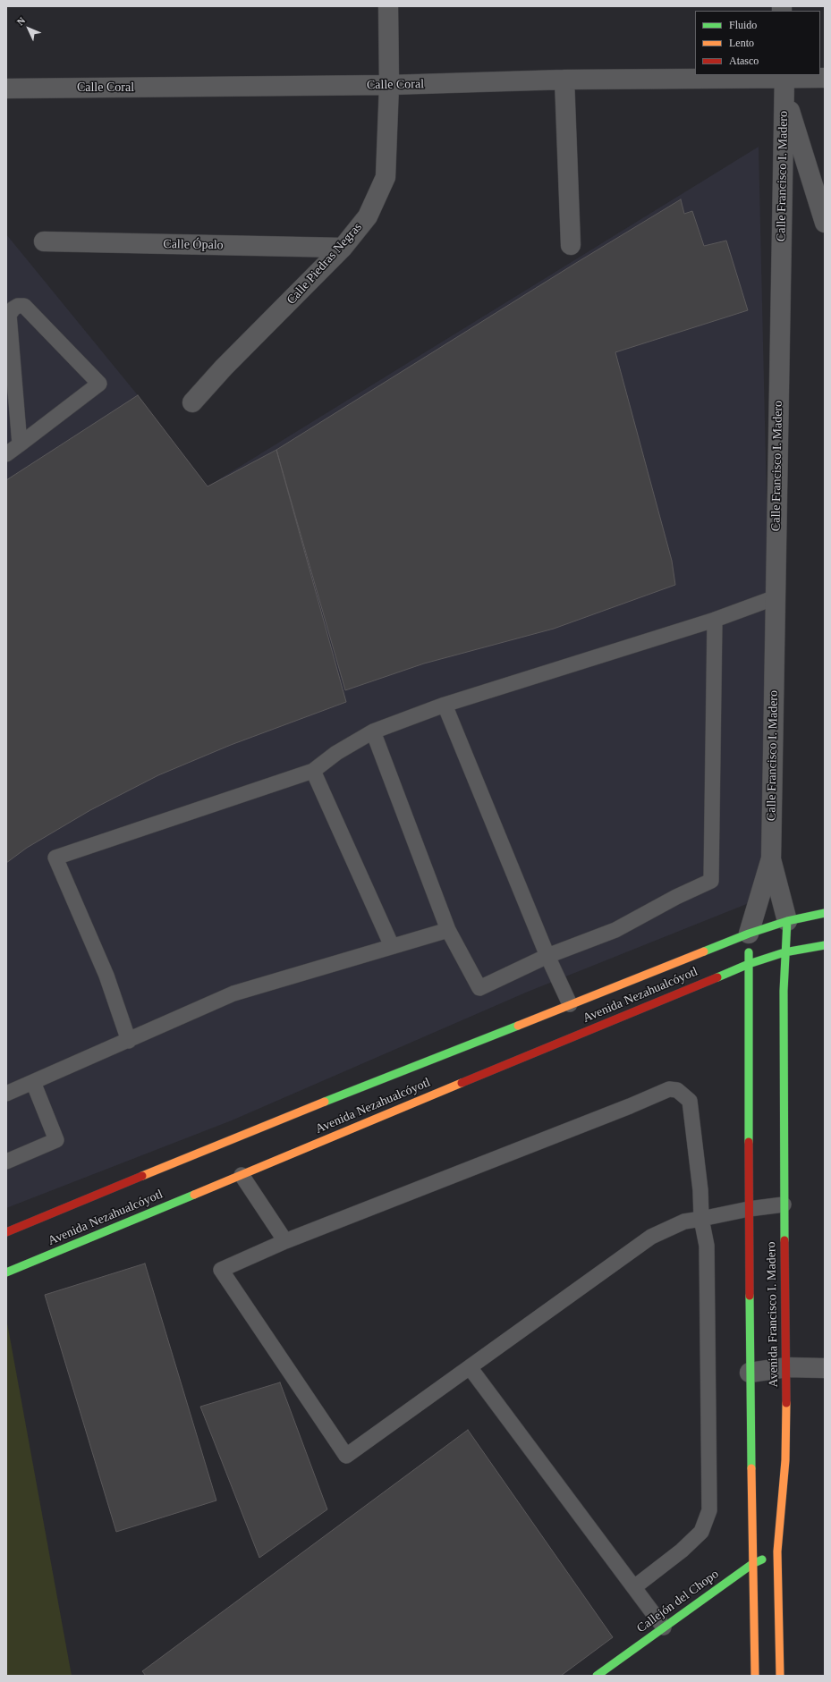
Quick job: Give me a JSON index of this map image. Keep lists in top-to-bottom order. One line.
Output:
{"streets":{"main road":["Avenida Nezahualcóyotl","Avenida Francisco I. Madero","Callejón del Chopo"],"street":["Calle Coral","Calle Francisco I. Madero","Calle Ópalo","Calle Piedras Negras"]},"crossings":[["Calle Coral","Calle Francisco I. Madero"],["Calle Coral","Calle Piedras Negras"],["Calle Francisco I. Madero","Avenida Nezahualcóyotl"],["Calle Ópalo","Calle Piedras Negras"],["Avenida Nezahualcóyotl","Avenida Francisco I. Madero"],["Avenida Francisco I. Madero","Callejón del Chopo"]],"legend":["Fluido","Lento","Atasco"],"north":"top left"}
